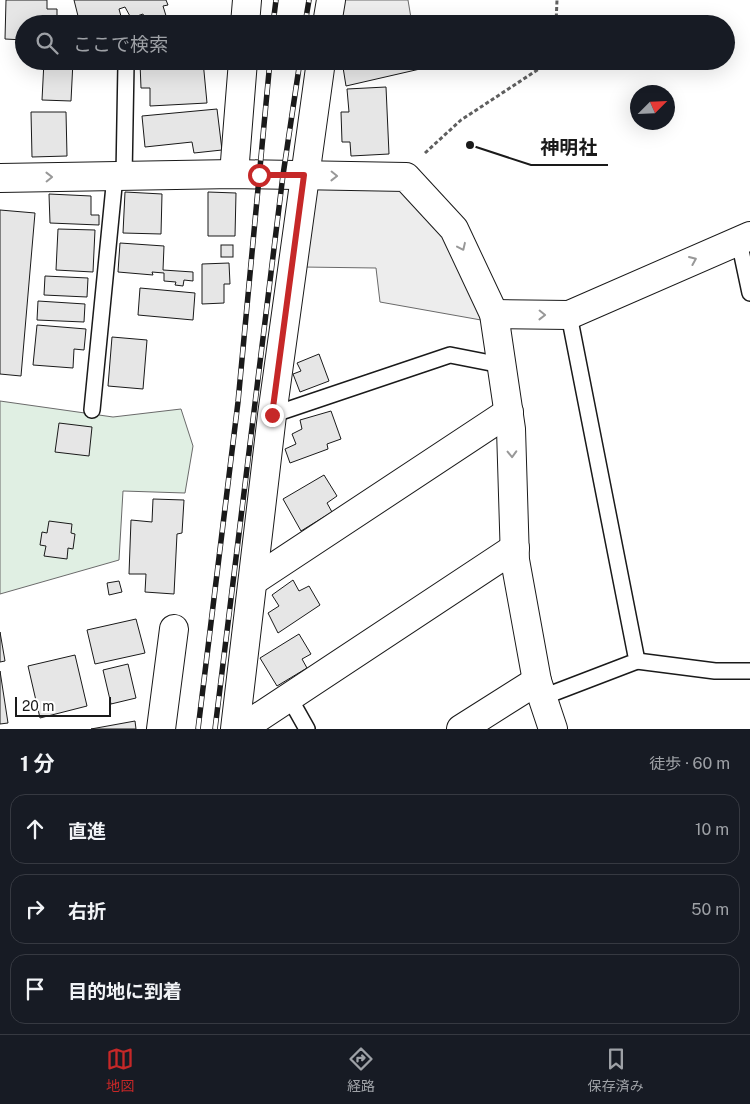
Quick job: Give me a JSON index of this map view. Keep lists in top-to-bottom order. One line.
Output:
{"places":["神明社"],"scale_bar":"20 m","north":"top right","page":{"search":"ここで検索","scale":"20 m","heading":["1 分","徒歩 · 60 m"],"list":[["直進","10 m"],["右折","50 m"],"目的地に到着"],"nav":["地図","経路","保存済み"]}}
